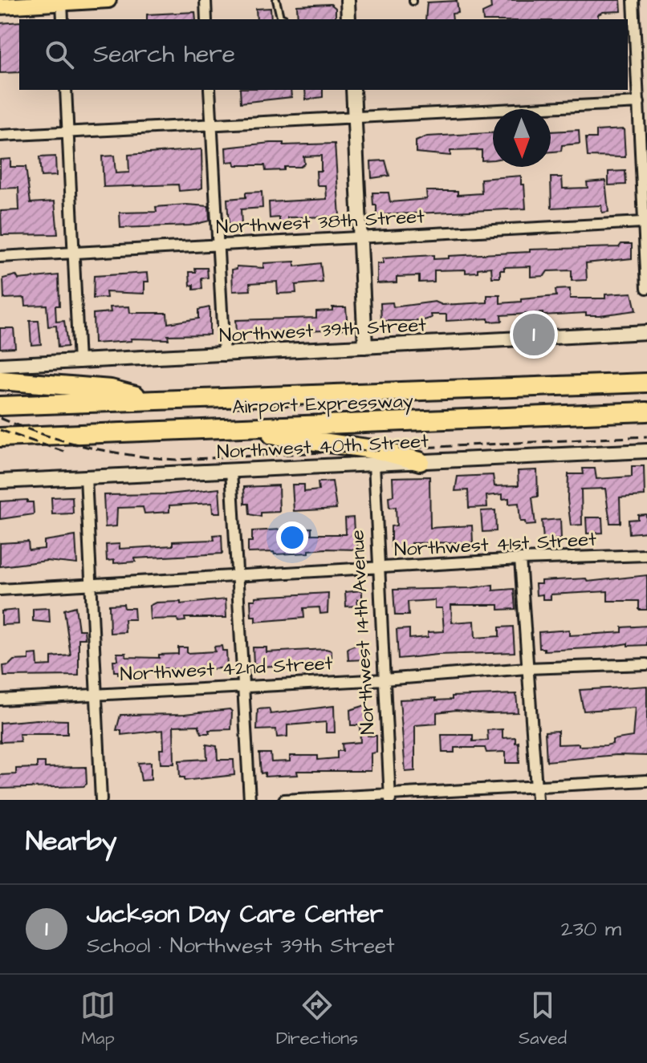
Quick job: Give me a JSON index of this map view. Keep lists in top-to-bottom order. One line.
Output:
{"streets":{"highway":["Airport Expressway"],"main road":["Northwest 39th Street","Northwest 40th Street"],"street":["Northwest 38th Street","Northwest 41st Street","Northwest 14th Avenue","Northwest 42nd Street"]},"crossings":[["Northwest 40th Street","Northwest 14th Avenue"],["Northwest 41st Street","Northwest 14th Avenue"],["Northwest 14th Avenue","Northwest 42nd Street"]],"north":"bottom","page":{"search":"Search here","pins":"1","heading":"Nearby","list":[{"mark":"1","name":"Jackson Day Care Center","note":"School · Northwest 39th Street","value":"230 m"}],"nav":["Map","Directions","Saved"]}}
